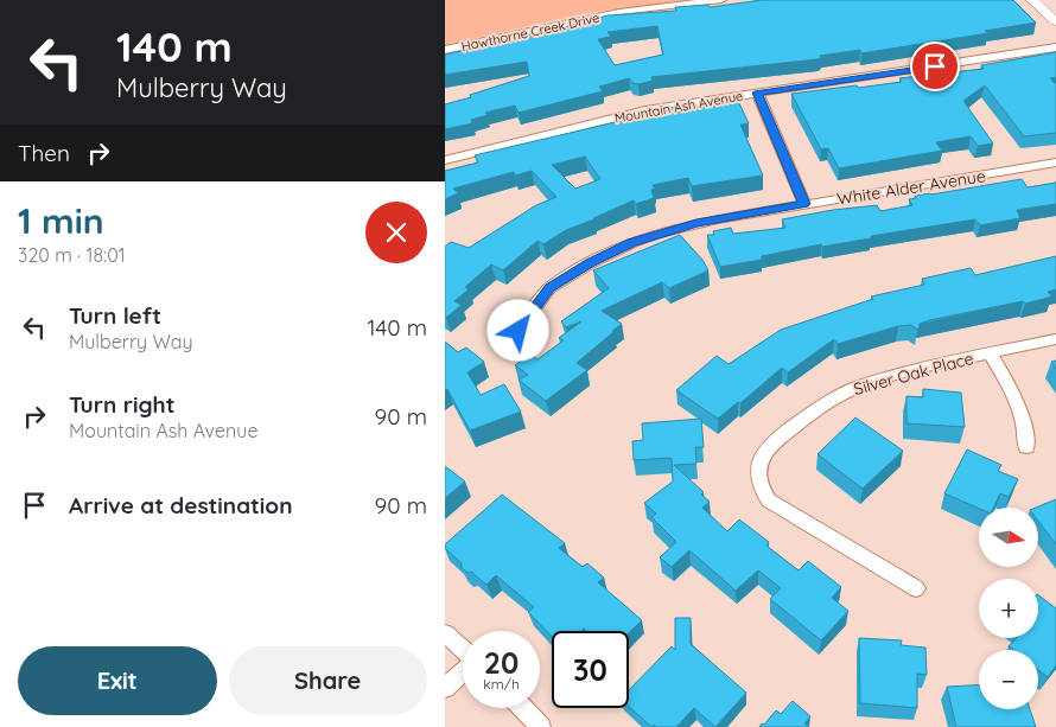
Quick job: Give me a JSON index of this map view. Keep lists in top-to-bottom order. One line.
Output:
{"streets":{"street":["Hawthorne Creek Drive","Mountain Ash Avenue","White Alder Avenue","Silver Oak Place"]},"north":"right","page":{"turn":["140 m","Mulberry Way"],"then":"Then","heading":["1 min","320 m · 18:01"],"list":[{"name":"Turn left","note":"Mulberry Way","value":"140 m"},{"name":"Turn right","note":"Mountain Ash Avenue","value":"90 m"},{"name":"Arrive at destination","value":"90 m"}],"map_buttons":["+","−"],"speed":"20 km/h","limit":"30","buttons":["Exit","Share"]}}
